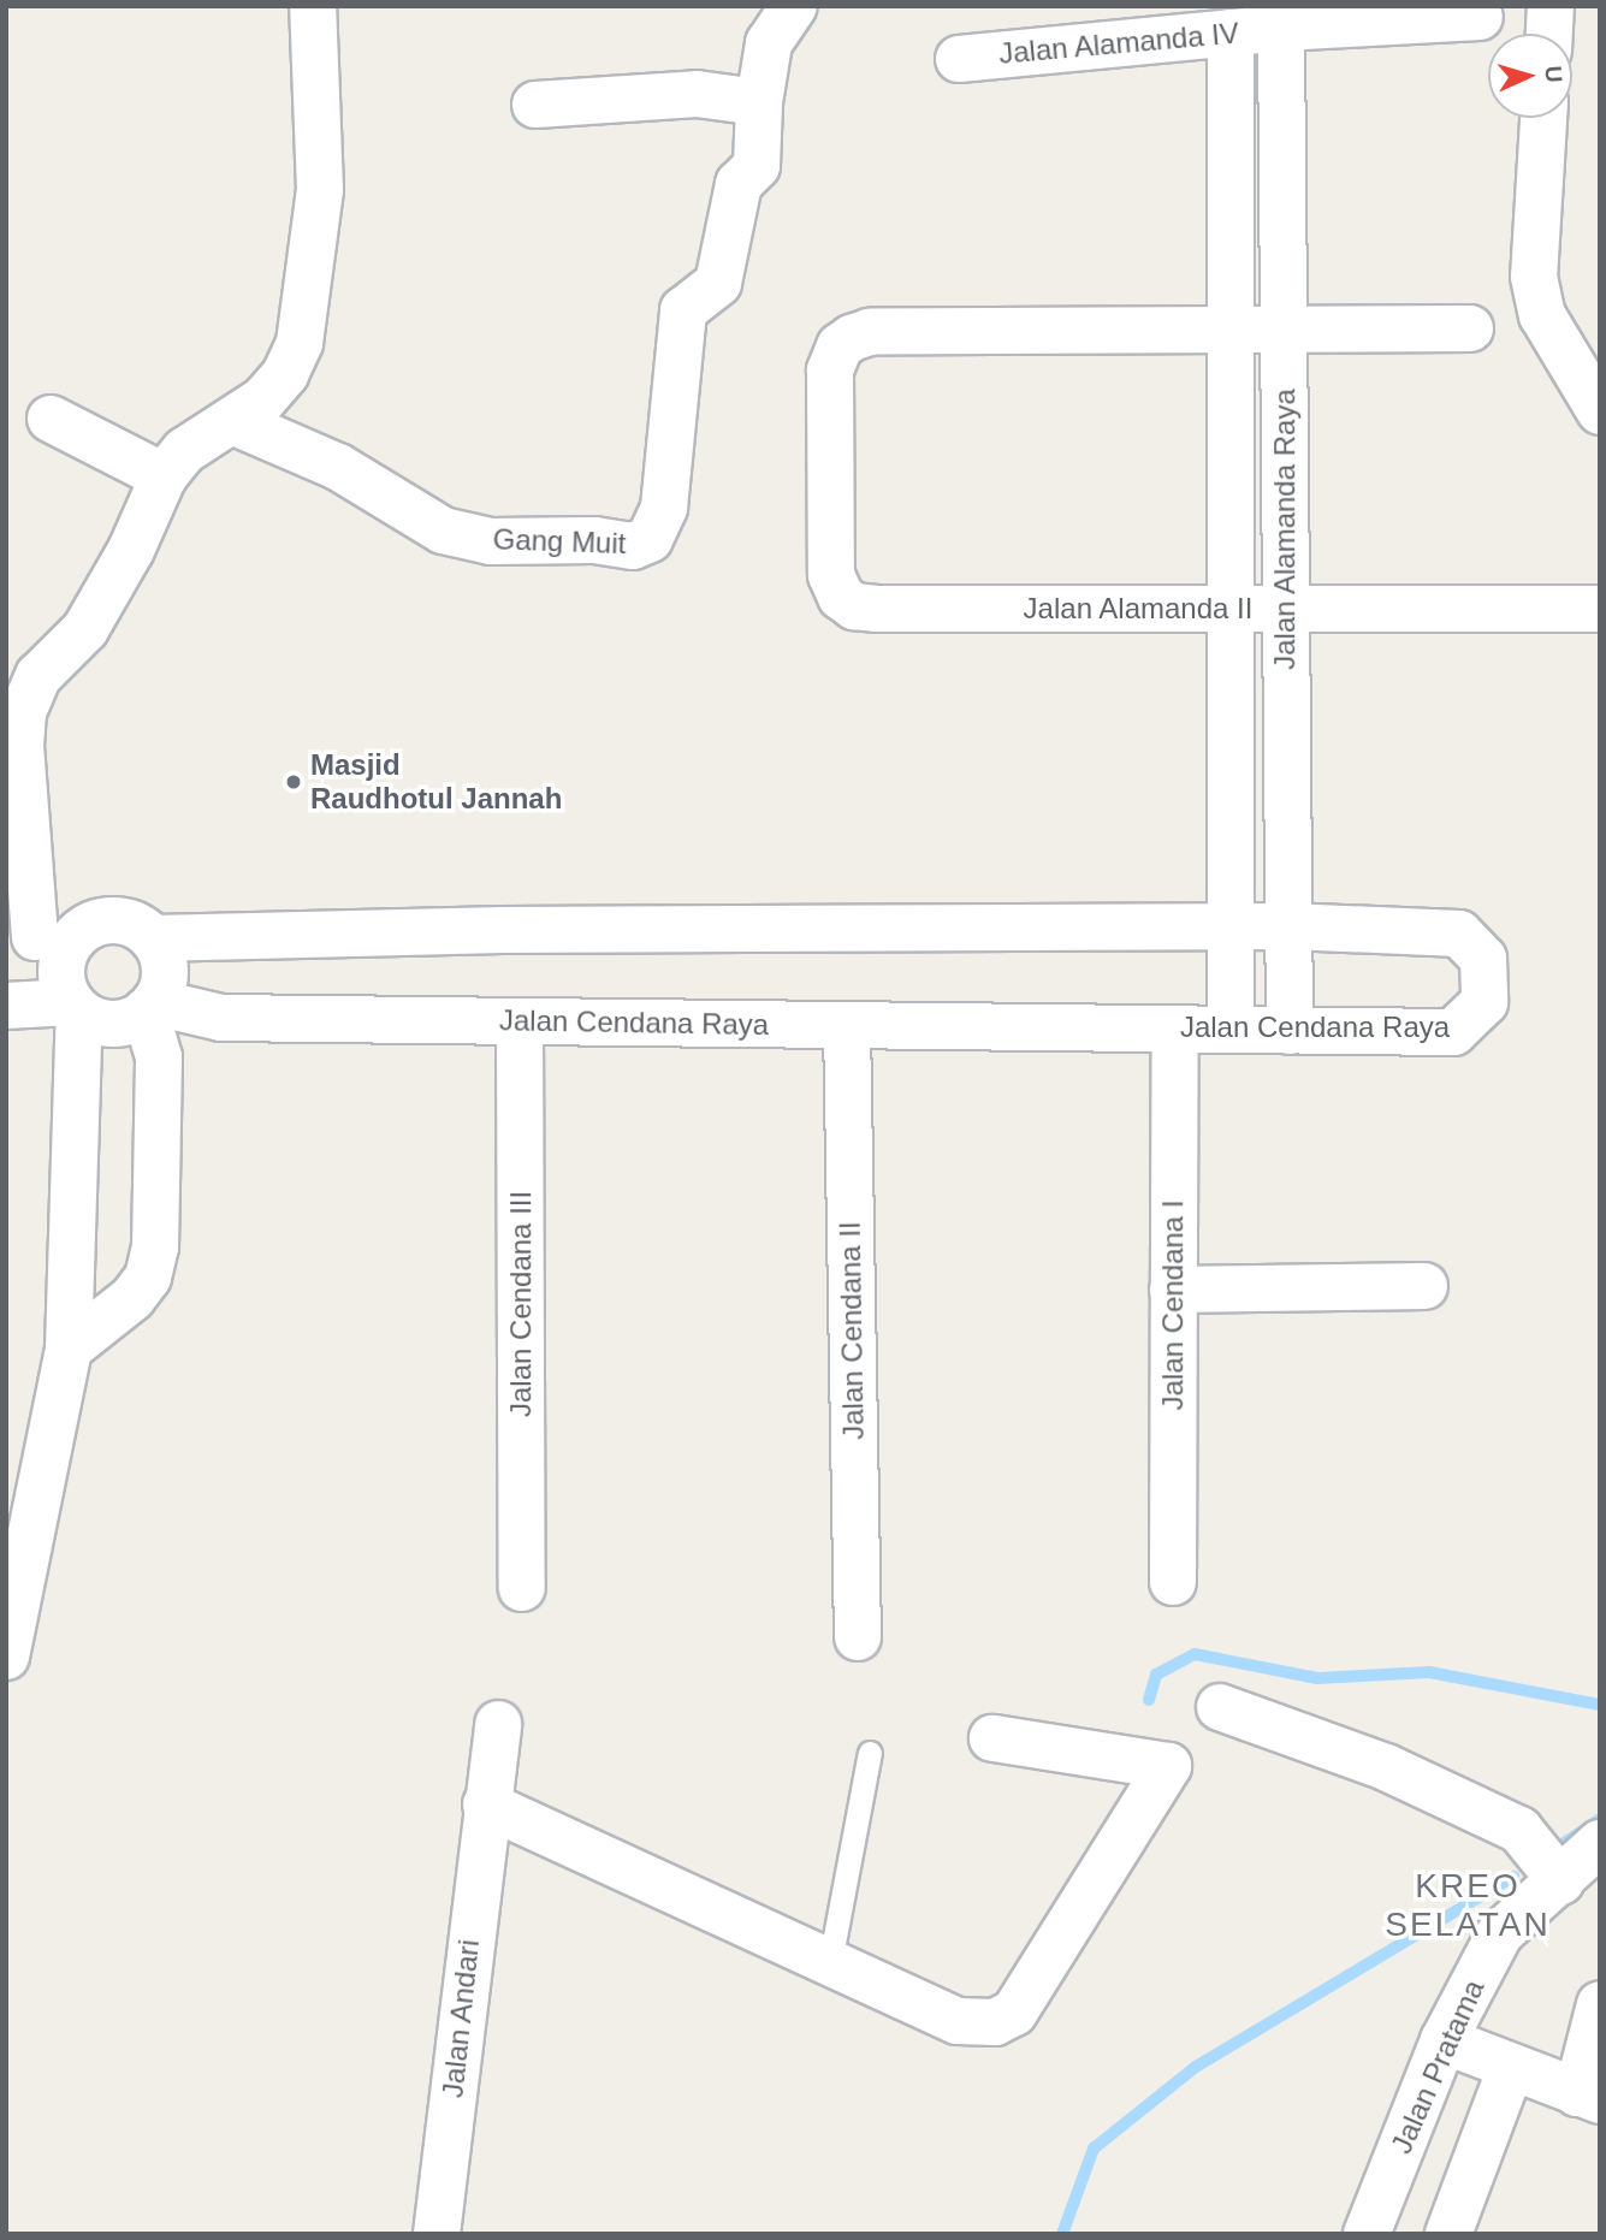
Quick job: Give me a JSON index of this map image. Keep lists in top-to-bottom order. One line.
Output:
{"streets":{"street":["Jalan Alamanda IV","Jalan Alamanda Raya","Gang Muit","Jalan Alamanda II","Jalan Cendana Raya","Jalan Cendana III","Jalan Cendana I","Jalan Cendana II","Jalan Andari","Jalan Pratama"]},"crossings":[["Jalan Alamanda IV","Jalan Alamanda Raya"],["Jalan Alamanda Raya","Jalan Alamanda II"],["Jalan Alamanda Raya","Jalan Cendana Raya"],["Jalan Cendana Raya","Jalan Cendana III"],["Jalan Cendana Raya","Jalan Cendana I"],["Jalan Cendana Raya","Jalan Cendana II"]],"districts":["KREO SELATAN"],"places":["Masjid Raudhotul Jannah"],"north":"right"}
